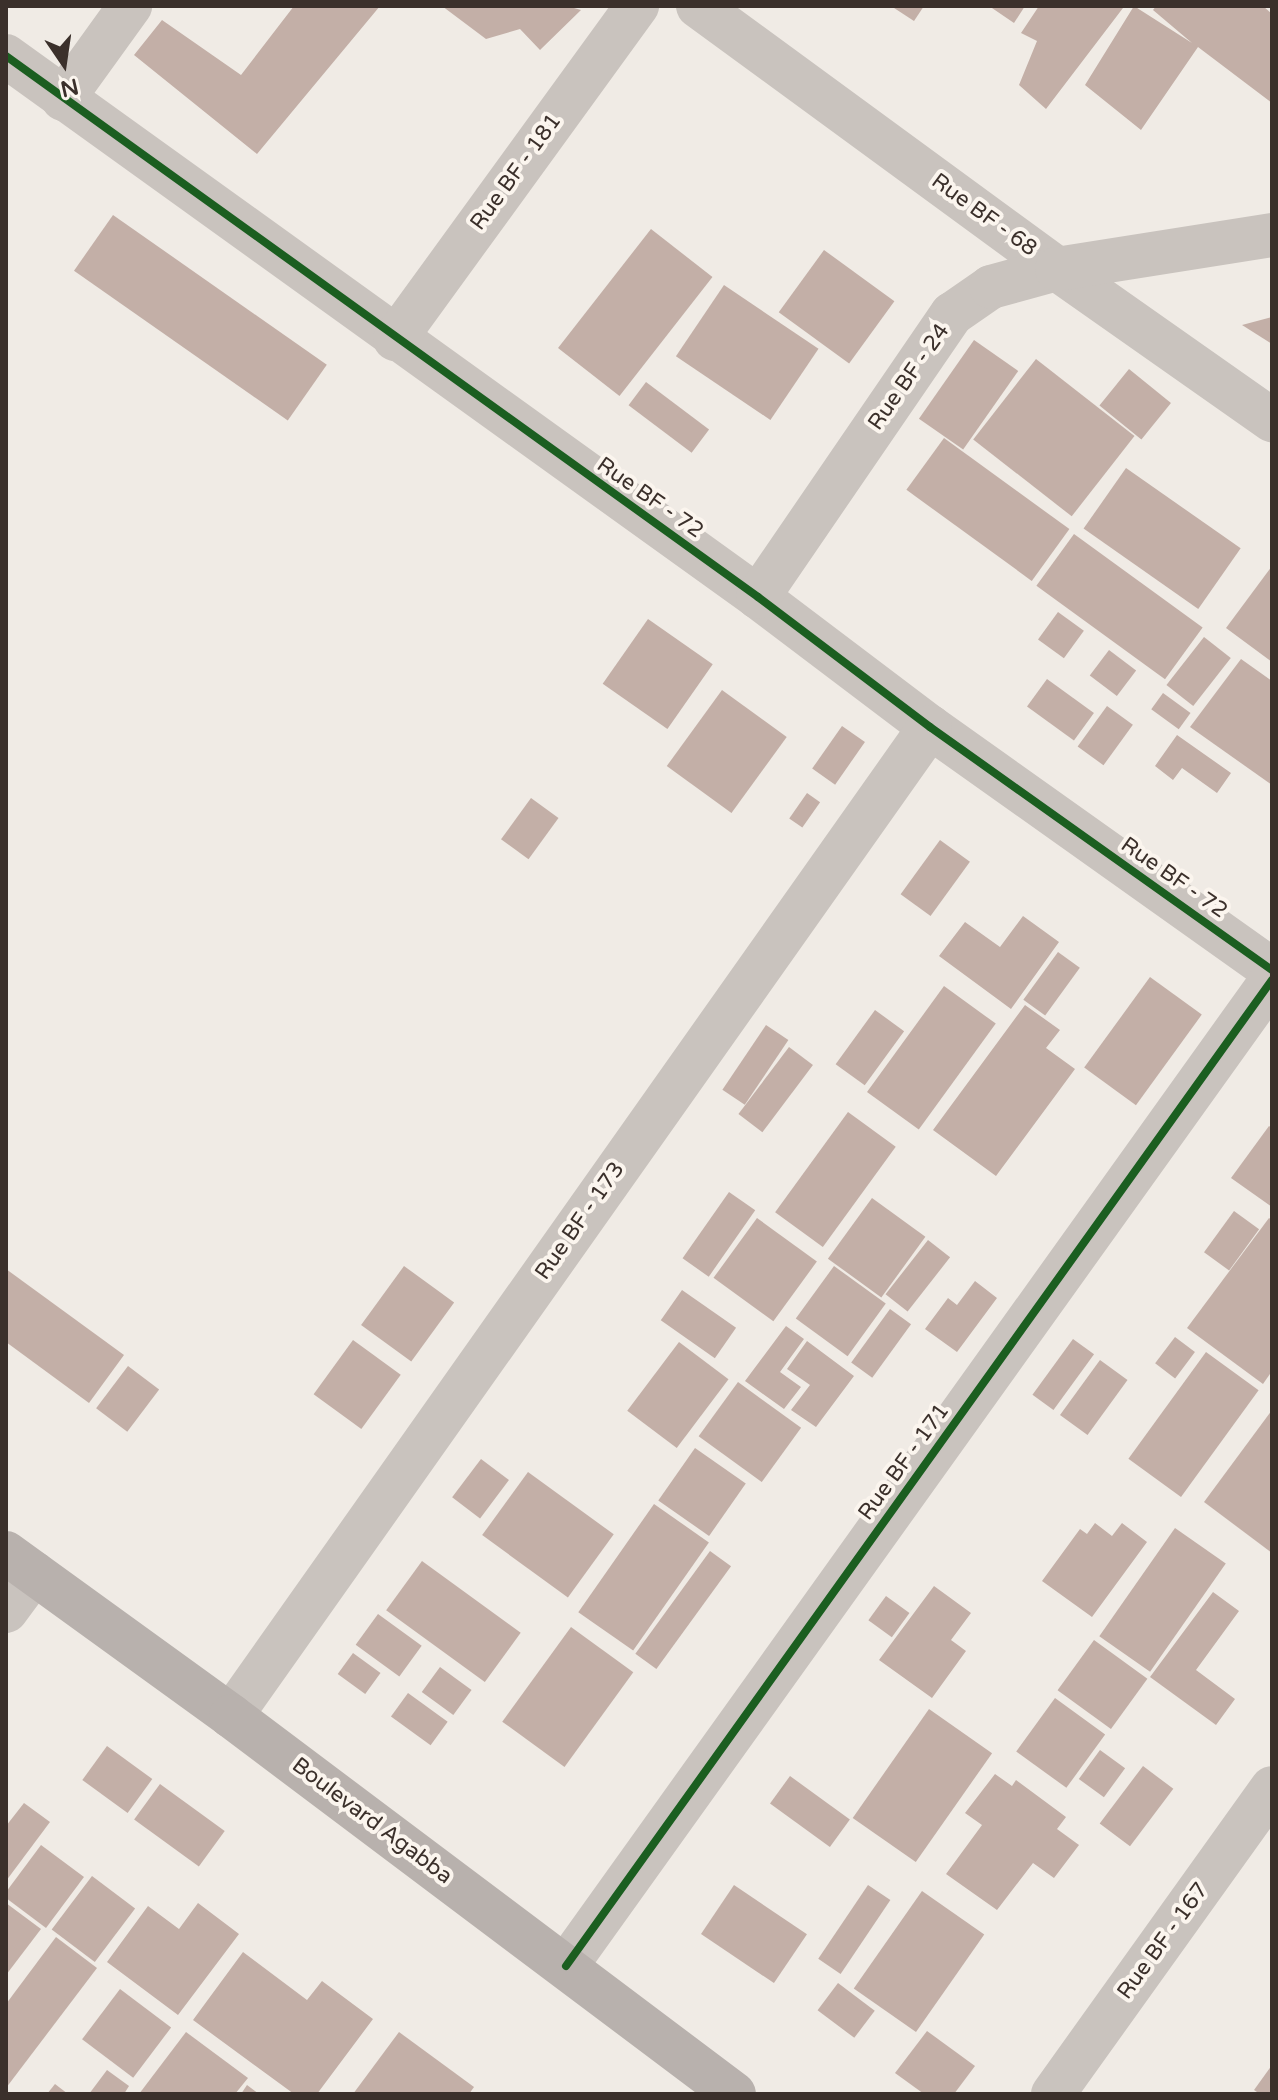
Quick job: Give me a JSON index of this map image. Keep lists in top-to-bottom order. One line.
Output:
{"streets":{"main road":["Boulevard Agabba"],"street":["Rue BF - 181","Rue BF - 68","Rue BF - 24","Rue BF - 72","Rue BF - 173","Rue BF - 171","Rue BF - 167"]},"crossings":[["Rue BF - 181","Rue BF - 72"],["Rue BF - 68","Rue BF - 24"],["Rue BF - 24","Rue BF - 72"],["Rue BF - 72","Rue BF - 173"],["Rue BF - 173","Boulevard Agabba"],["Rue BF - 171","Boulevard Agabba"]],"north":"bottom"}
